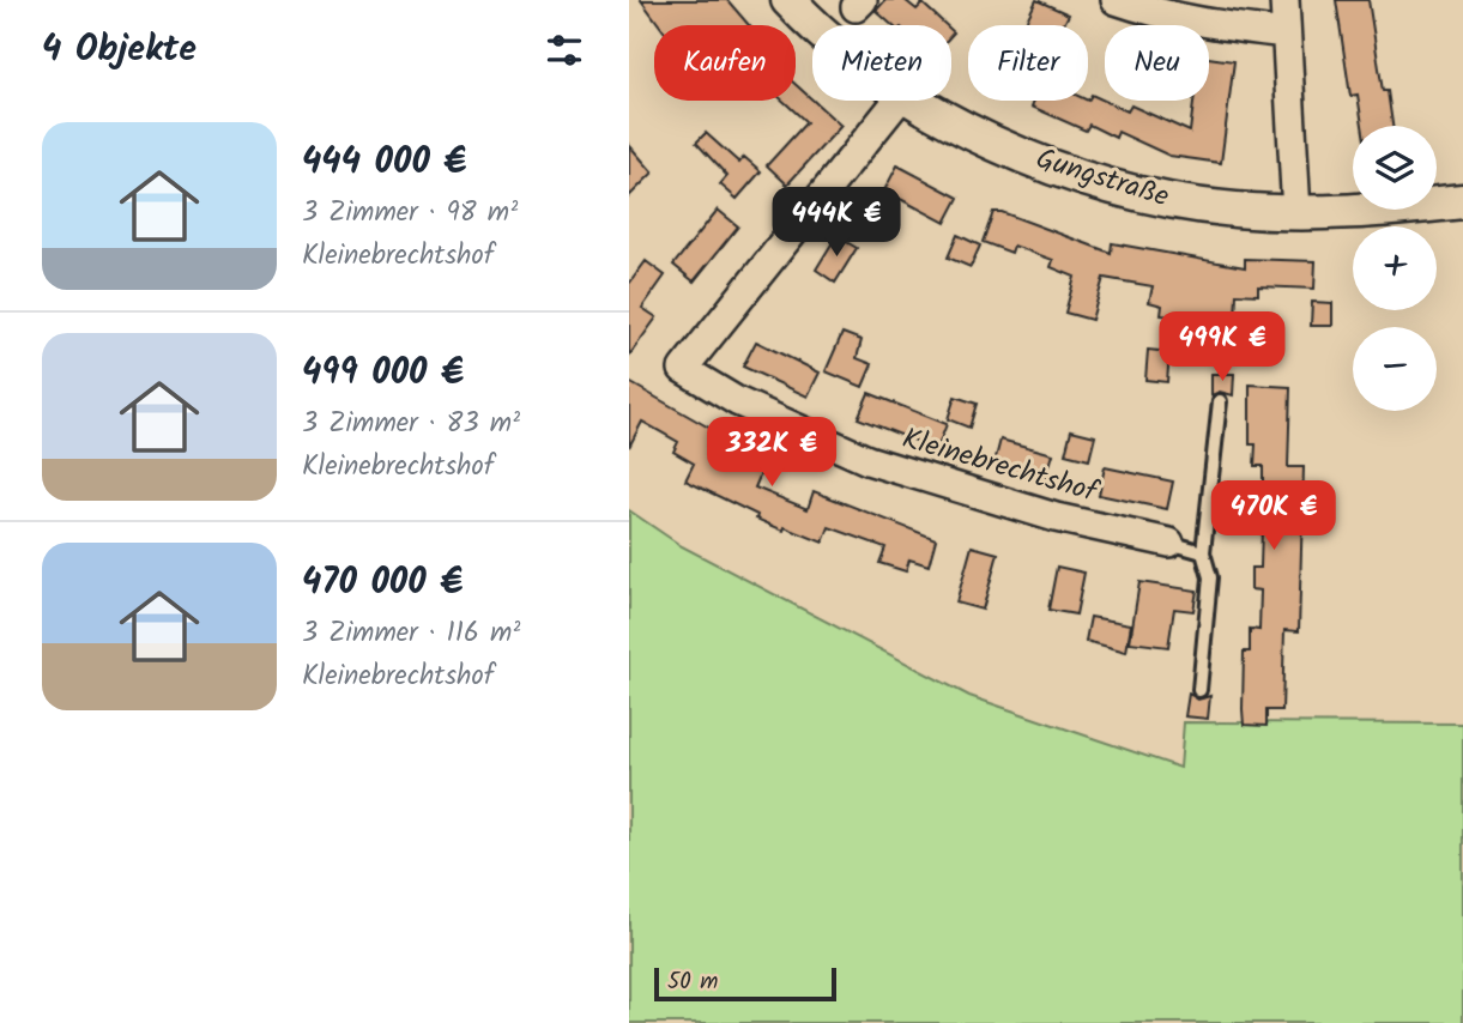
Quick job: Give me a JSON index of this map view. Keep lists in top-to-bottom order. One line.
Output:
{"streets":{"street":["Gungstraße","Kleinebrechtshof"]},"scale_bar":"50 m","page":{"heading":"4 Objekte","chip":["Kaufen","Mieten","Filter","Neu"],"list":[{"name":"444 000 €","note":"3 Zimmer · 98 m² · Kleinebrechtshof"},{"name":"499 000 €","note":"3 Zimmer · 83 m² · Kleinebrechtshof"},{"name":"470 000 €","note":"3 Zimmer · 116 m² · Kleinebrechtshof"}],"map_buttons":["+","−"],"price":["444K €","499K €","332K €","470K €"],"scale":"50 m"}}
